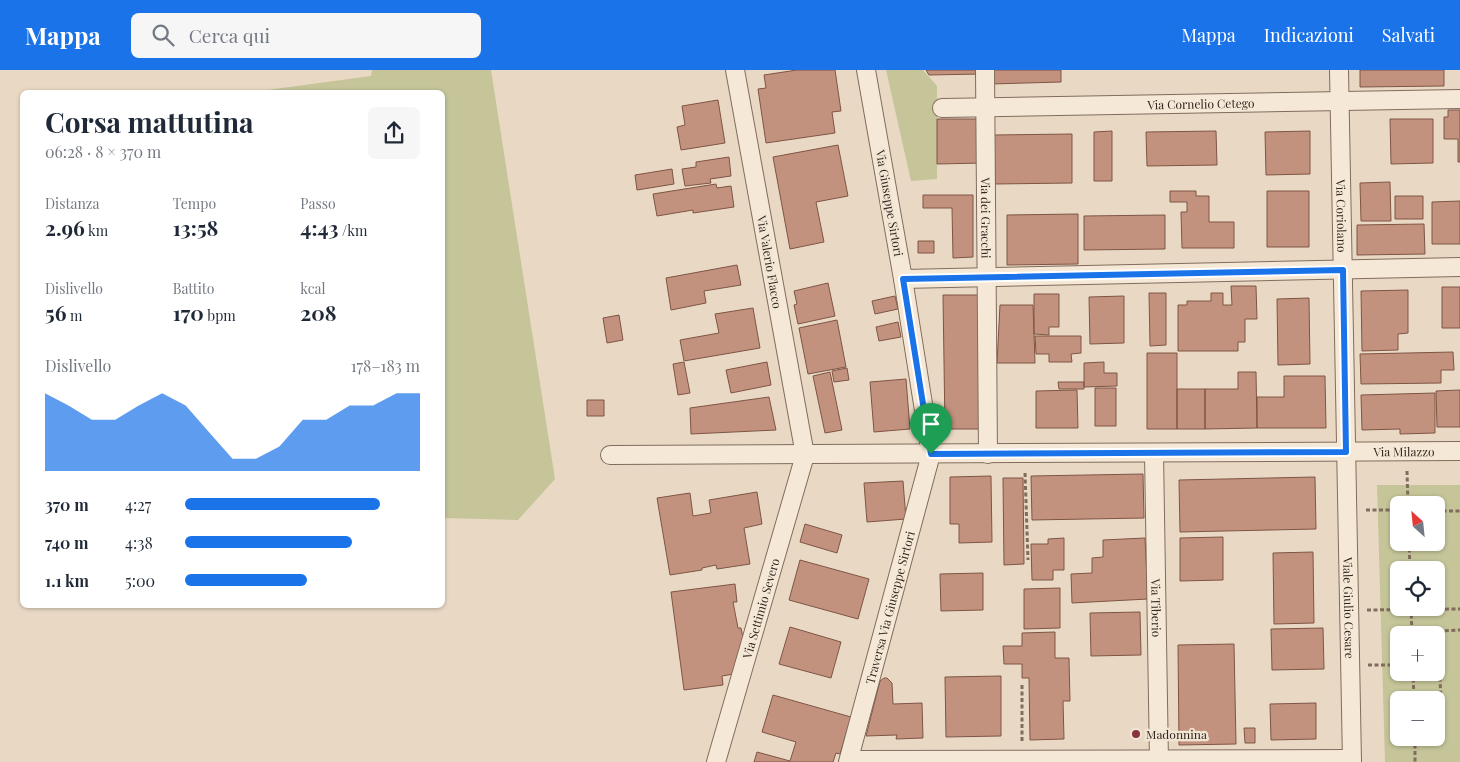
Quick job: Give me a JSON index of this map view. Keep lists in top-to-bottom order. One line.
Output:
{"streets":{"street":["Via Cornelio Cetego","Via Giuseppe Sirtori","Via Coriolano","Via dei Gracchi","Via Valerio Flacco","Via Milazzo","Via Tiberio","Viale Giulio Cesare","Via Settimio Severo","Traversa Via Giuseppe Sirtori"]},"crossings":[["Via Cornelio Cetego","Via Coriolano"],["Via Cornelio Cetego","Via dei Gracchi"],["Via Giuseppe Sirtori","Traversa Via Giuseppe Sirtori"],["Via Coriolano","Via Milazzo"],["Via Coriolano","Viale Giulio Cesare"],["Via Valerio Flacco","Via Settimio Severo"],["Via Milazzo","Viale Giulio Cesare"]],"places":["Madonnina"],"north":"top left","page":{"header":"Mappa","search":"Cerca qui","nav":["Mappa","Indicazioni","Salvati"],"heading":["Corsa mattutina","06:28 · 8 × 370 m"],"stats":[["Distanza","2.96 km"],["Tempo","13:58"],["Passo","4:43 /km"],["Dislivello","56 m"],["Battito","170 bpm"],["kcal","208"]],"chart":["Dislivello","178–183 m"],"list":[{"name":"370 m","note":"4:27"},{"name":"740 m","note":"4:38"},{"name":"1.1 km","note":"5:00"}],"map_buttons":["+","−"]}}
